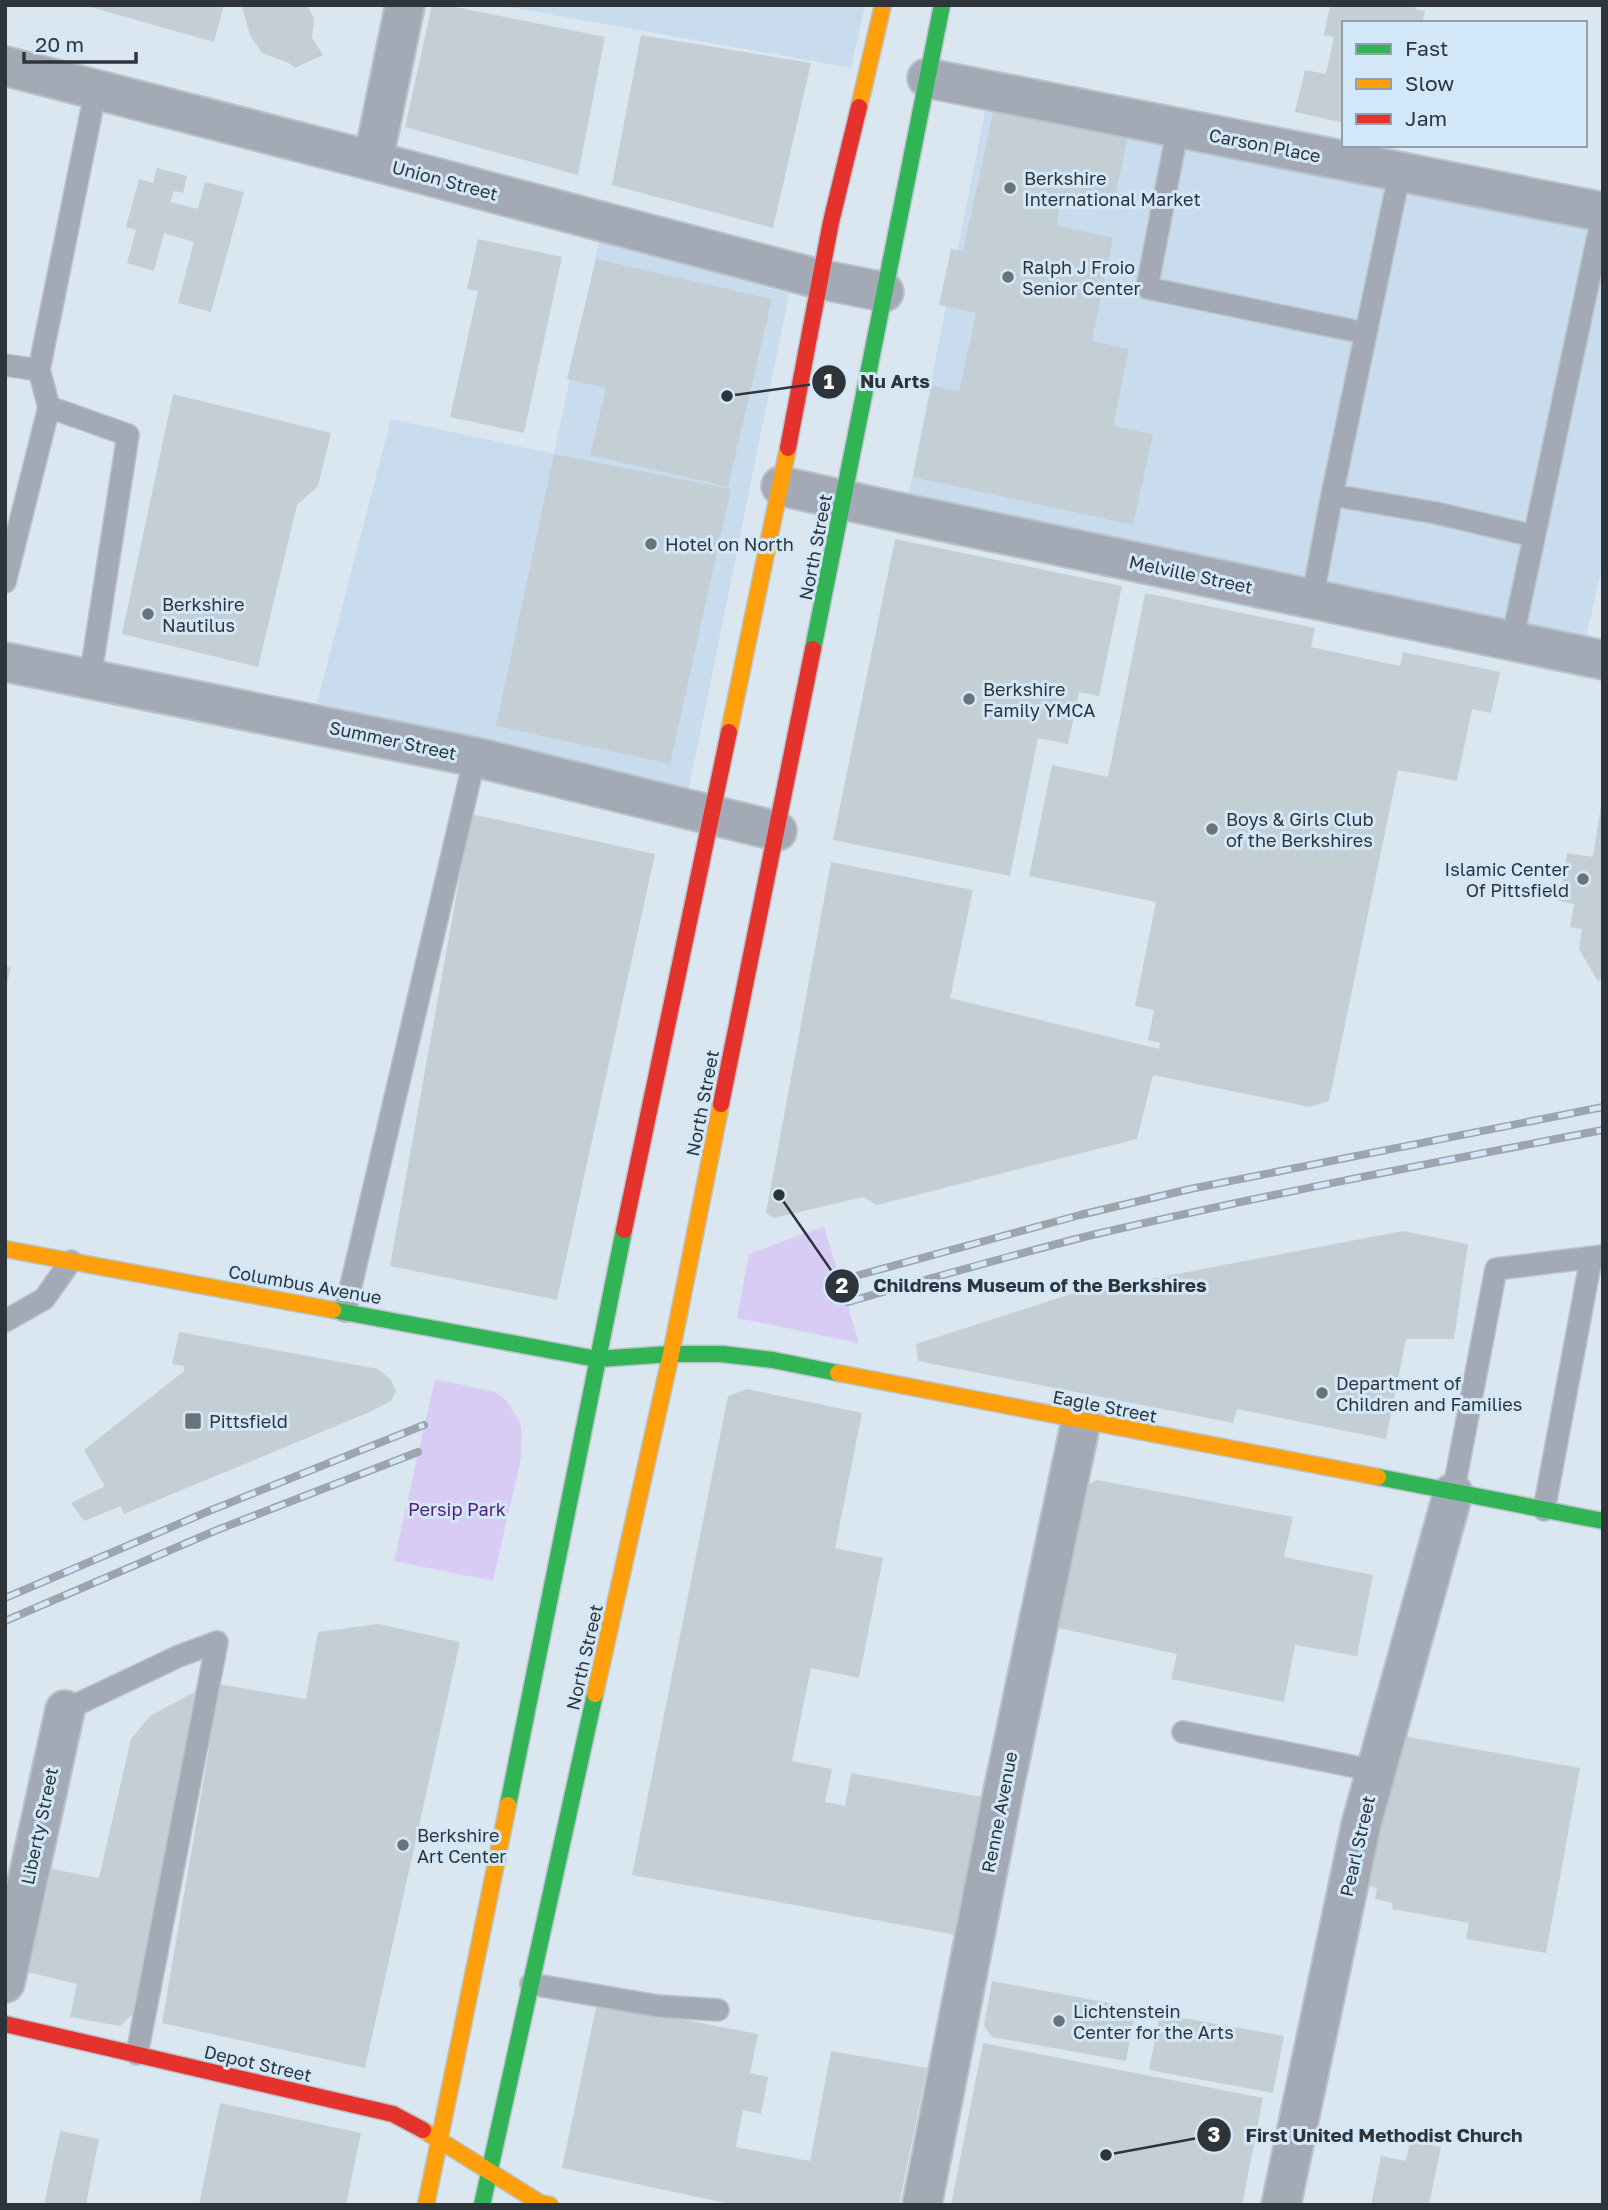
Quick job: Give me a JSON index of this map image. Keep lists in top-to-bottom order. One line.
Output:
{"streets":{"main road":["North Street","Columbus Avenue","Eagle Street","Depot Street"],"street":["Carson Place","Union Street","Melville Street","Summer Street","Renne Avenue","Liberty Street","Pearl Street"]},"crossings":[["Carson Place","North Street"],["Union Street","North Street"],["North Street","Melville Street"],["North Street","Summer Street"],["North Street","Eagle Street"],["North Street","Depot Street"],["Columbus Avenue","Eagle Street"],["Eagle Street","Renne Avenue"],["Eagle Street","Pearl Street"]],"parks":["Persip Park"],"places":{"other":["Berkshire International Market","Ralph J Froio Senior Center","Nu Arts","Hotel on North","Berkshire Nautilus","Berkshire Family YMCA","Boys & Girls Club of the Berkshires","Islamic Center Of Pittsfield","Childrens Museum of the Berkshires","Department of Children and Families","Berkshire Art Center","Lichtenstein Center for the Arts","First United Methodist Church"],"transit":["Pittsfield"]},"legend":["Fast","Slow","Jam"],"scale_bar":"20 m"}
